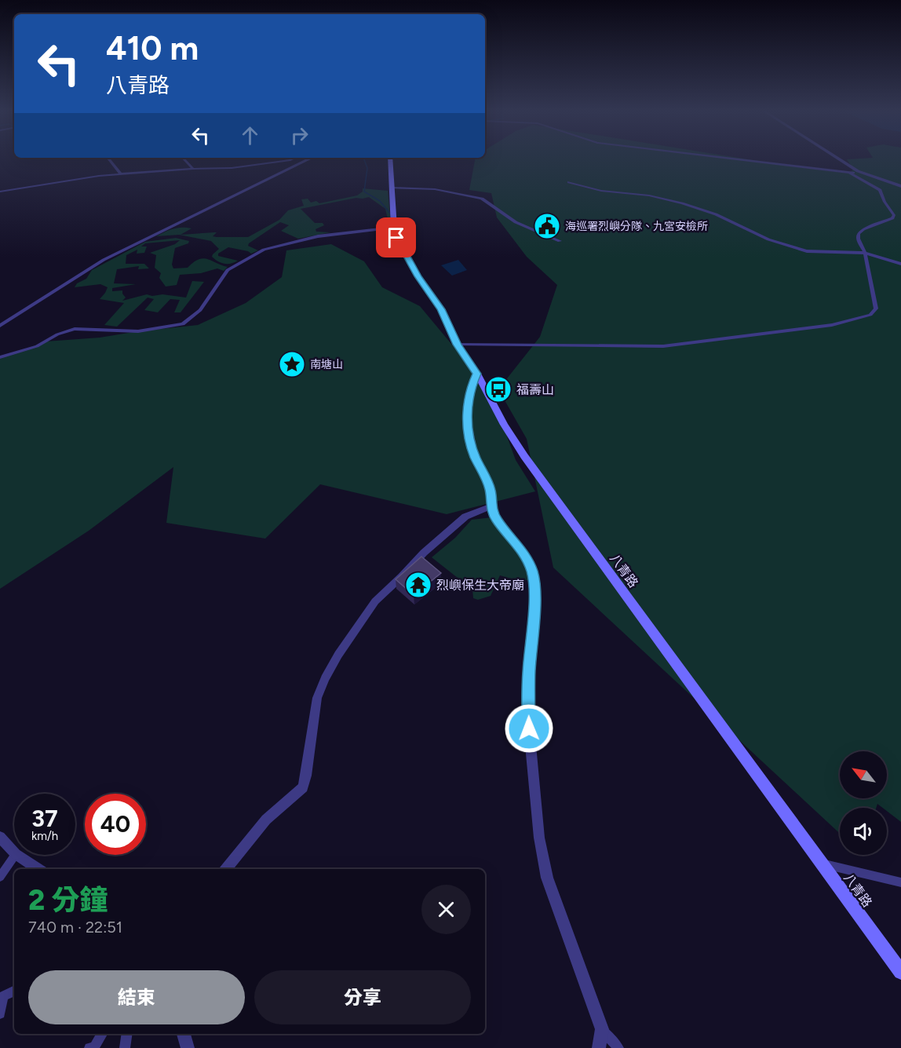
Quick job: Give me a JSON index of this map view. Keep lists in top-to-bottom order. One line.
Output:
{"streets":{"main road":["八青路"]},"places":{"public building":["海巡署烈嶼分隊、九宮安檢所"],"place":["南塘山"],"bus stop":["福壽山"],"temple":["烈嶼保生大帝廟"]},"north":"top left","page":{"turn":["410 m","八青路"],"speed":"37 km/h","limit":"40","heading":["2 分鐘","740 m · 22:51"],"buttons":["結束","分享"]}}
